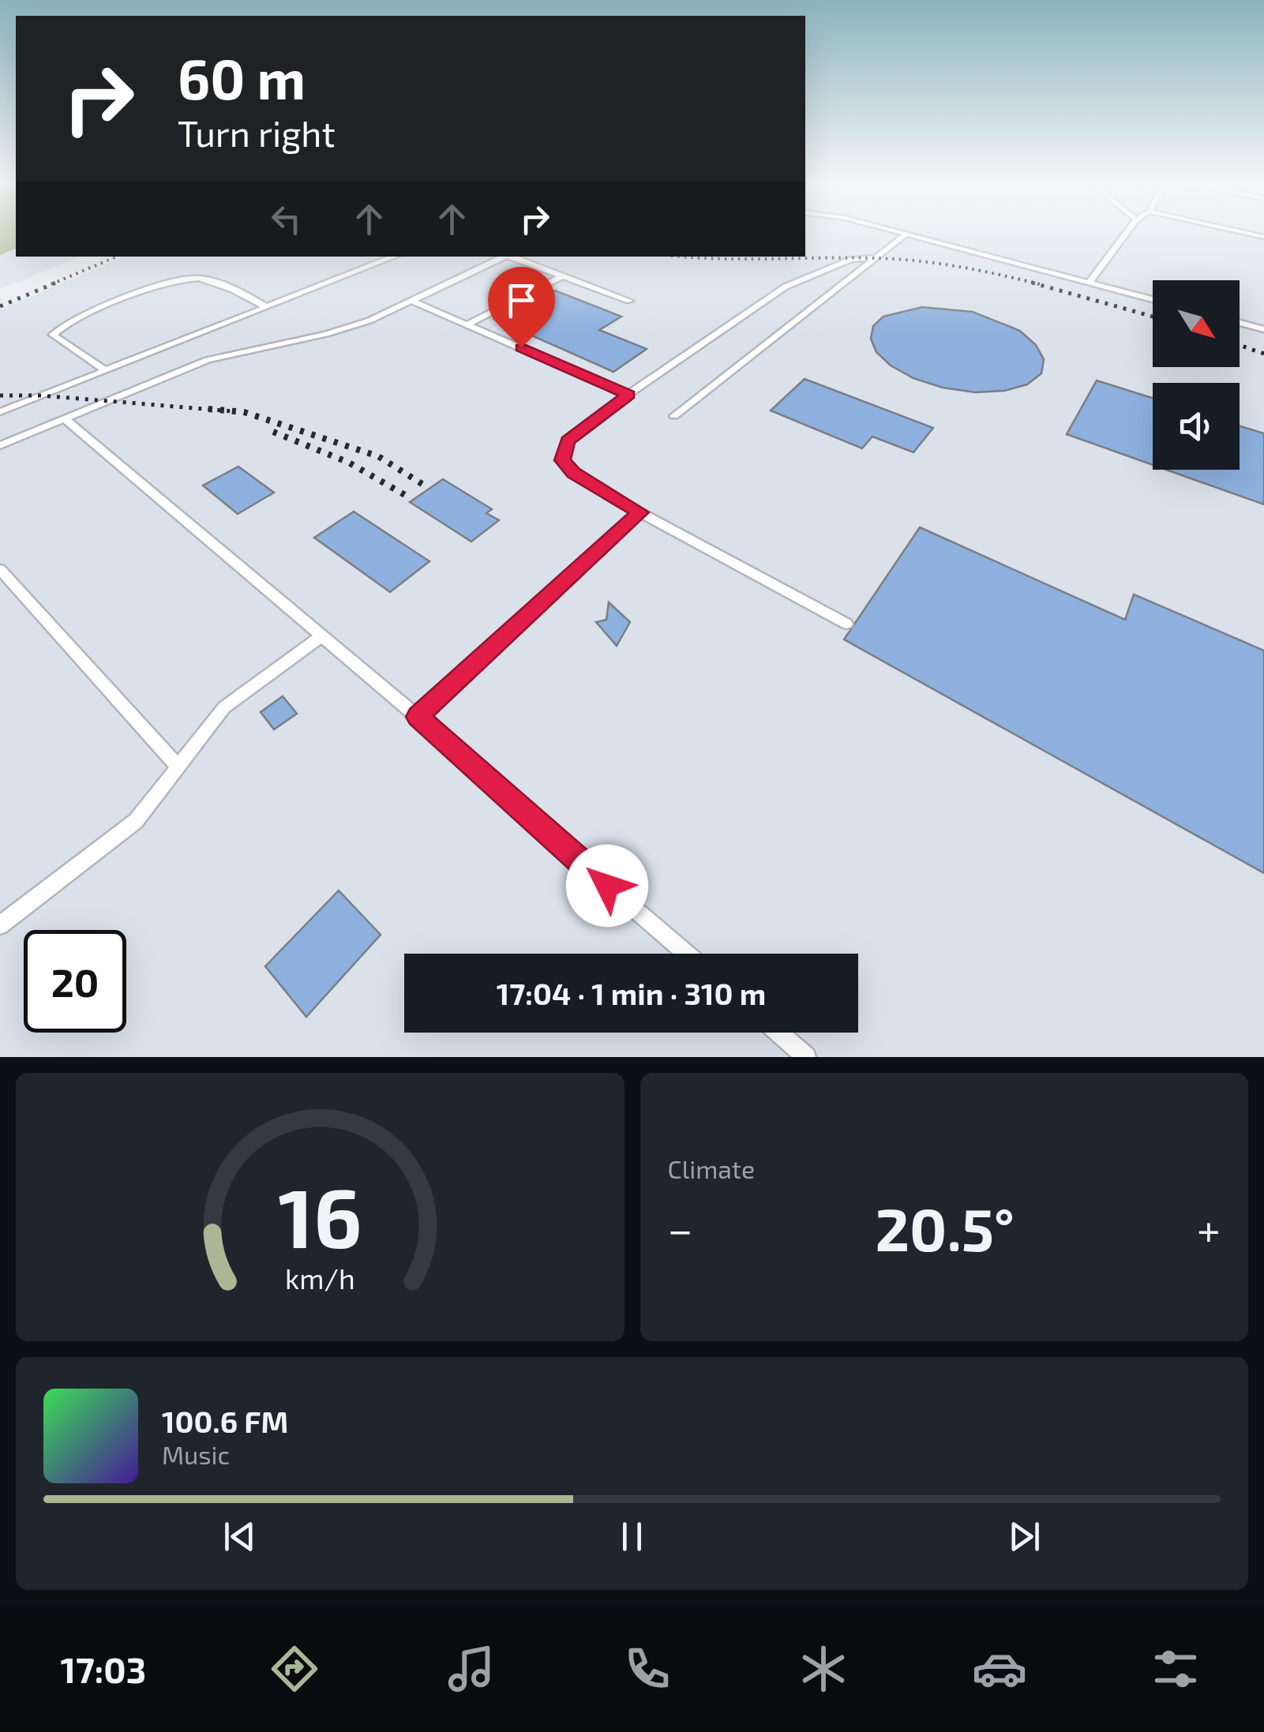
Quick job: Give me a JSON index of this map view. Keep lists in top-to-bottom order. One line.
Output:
{"north":"bottom right","page":{"turn":["60 m","Turn right"],"limit":"20","trip":"17:04 · 1 min · 310 m","tile":"Climate","heat":["−","20.5°","+"],"song":["100.6 FM","Music"],"tabs":"17:03","gauge":["16","km/h"]}}
